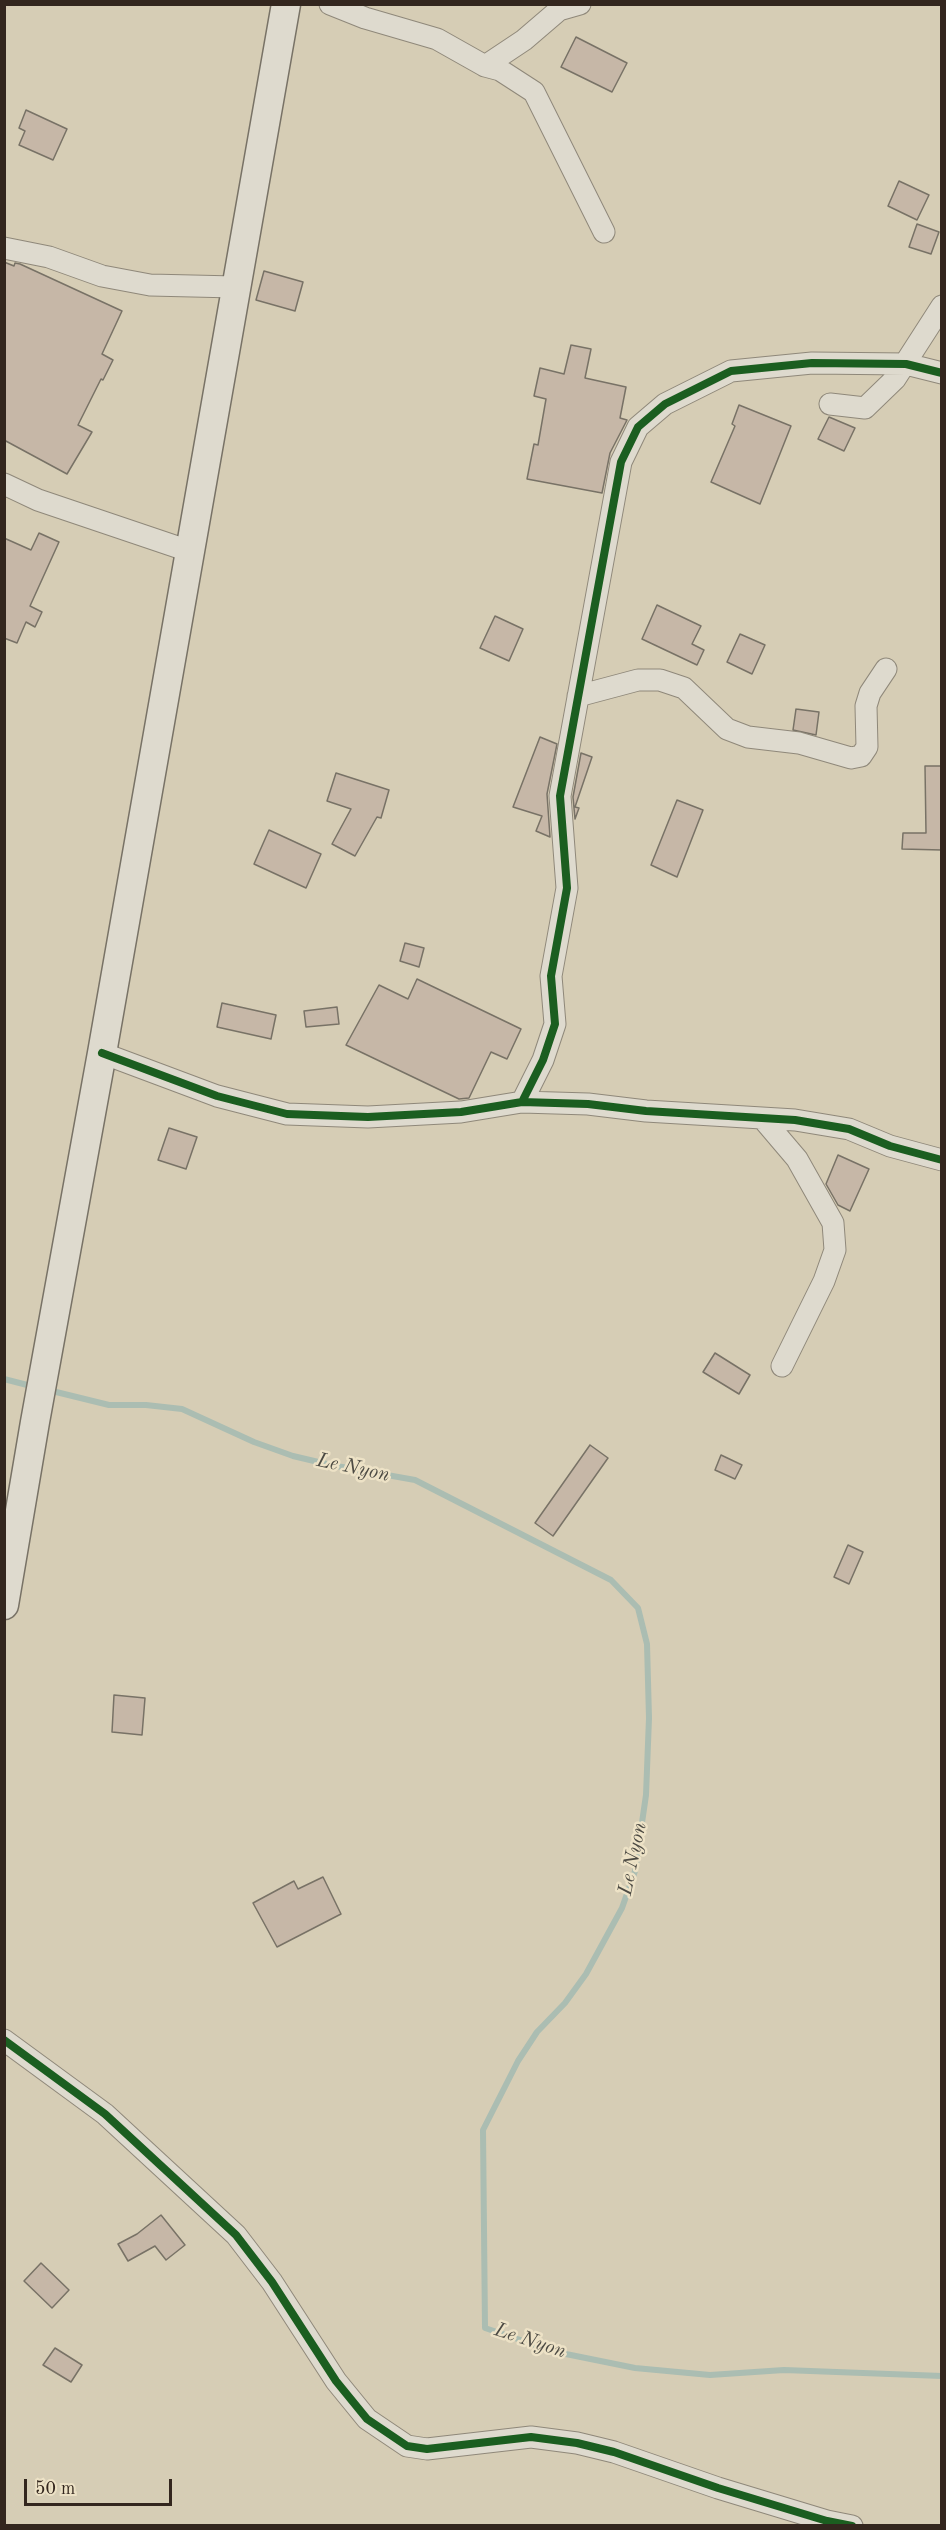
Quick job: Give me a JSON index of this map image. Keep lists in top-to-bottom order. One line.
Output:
{"water":["Le Nyon"],"scale_bar":"50 m"}
